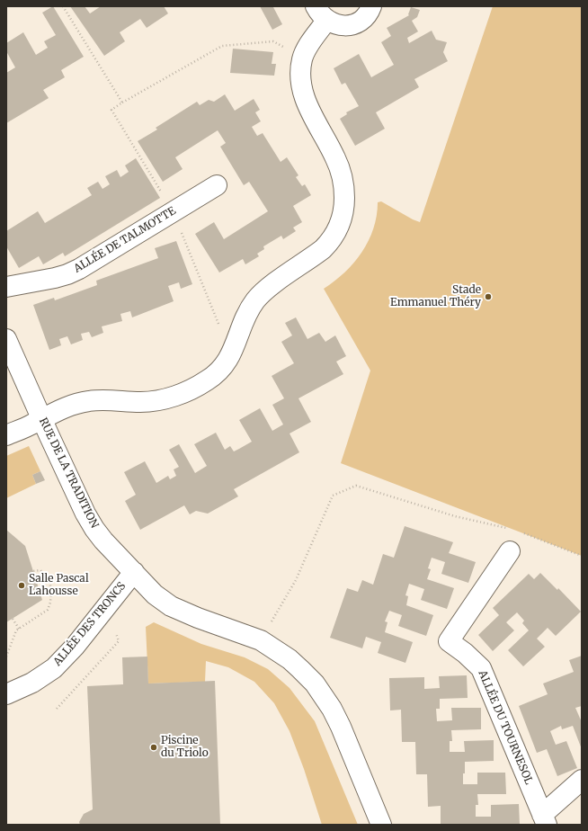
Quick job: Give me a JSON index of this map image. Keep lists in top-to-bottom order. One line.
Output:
{"streets":{"street":["ALLÉE DE TALMOTTE","RUE DE LA TRADITION","ALLÉE DES TRONCS","ALLÉE DU TOURNESOL"]},"crossings":[["RUE DE LA TRADITION","ALLÉE DES TRONCS"]],"places":["Stade Emmanuel Théry","Salle Pascal Lahousse","Piscine du Triolo"]}
